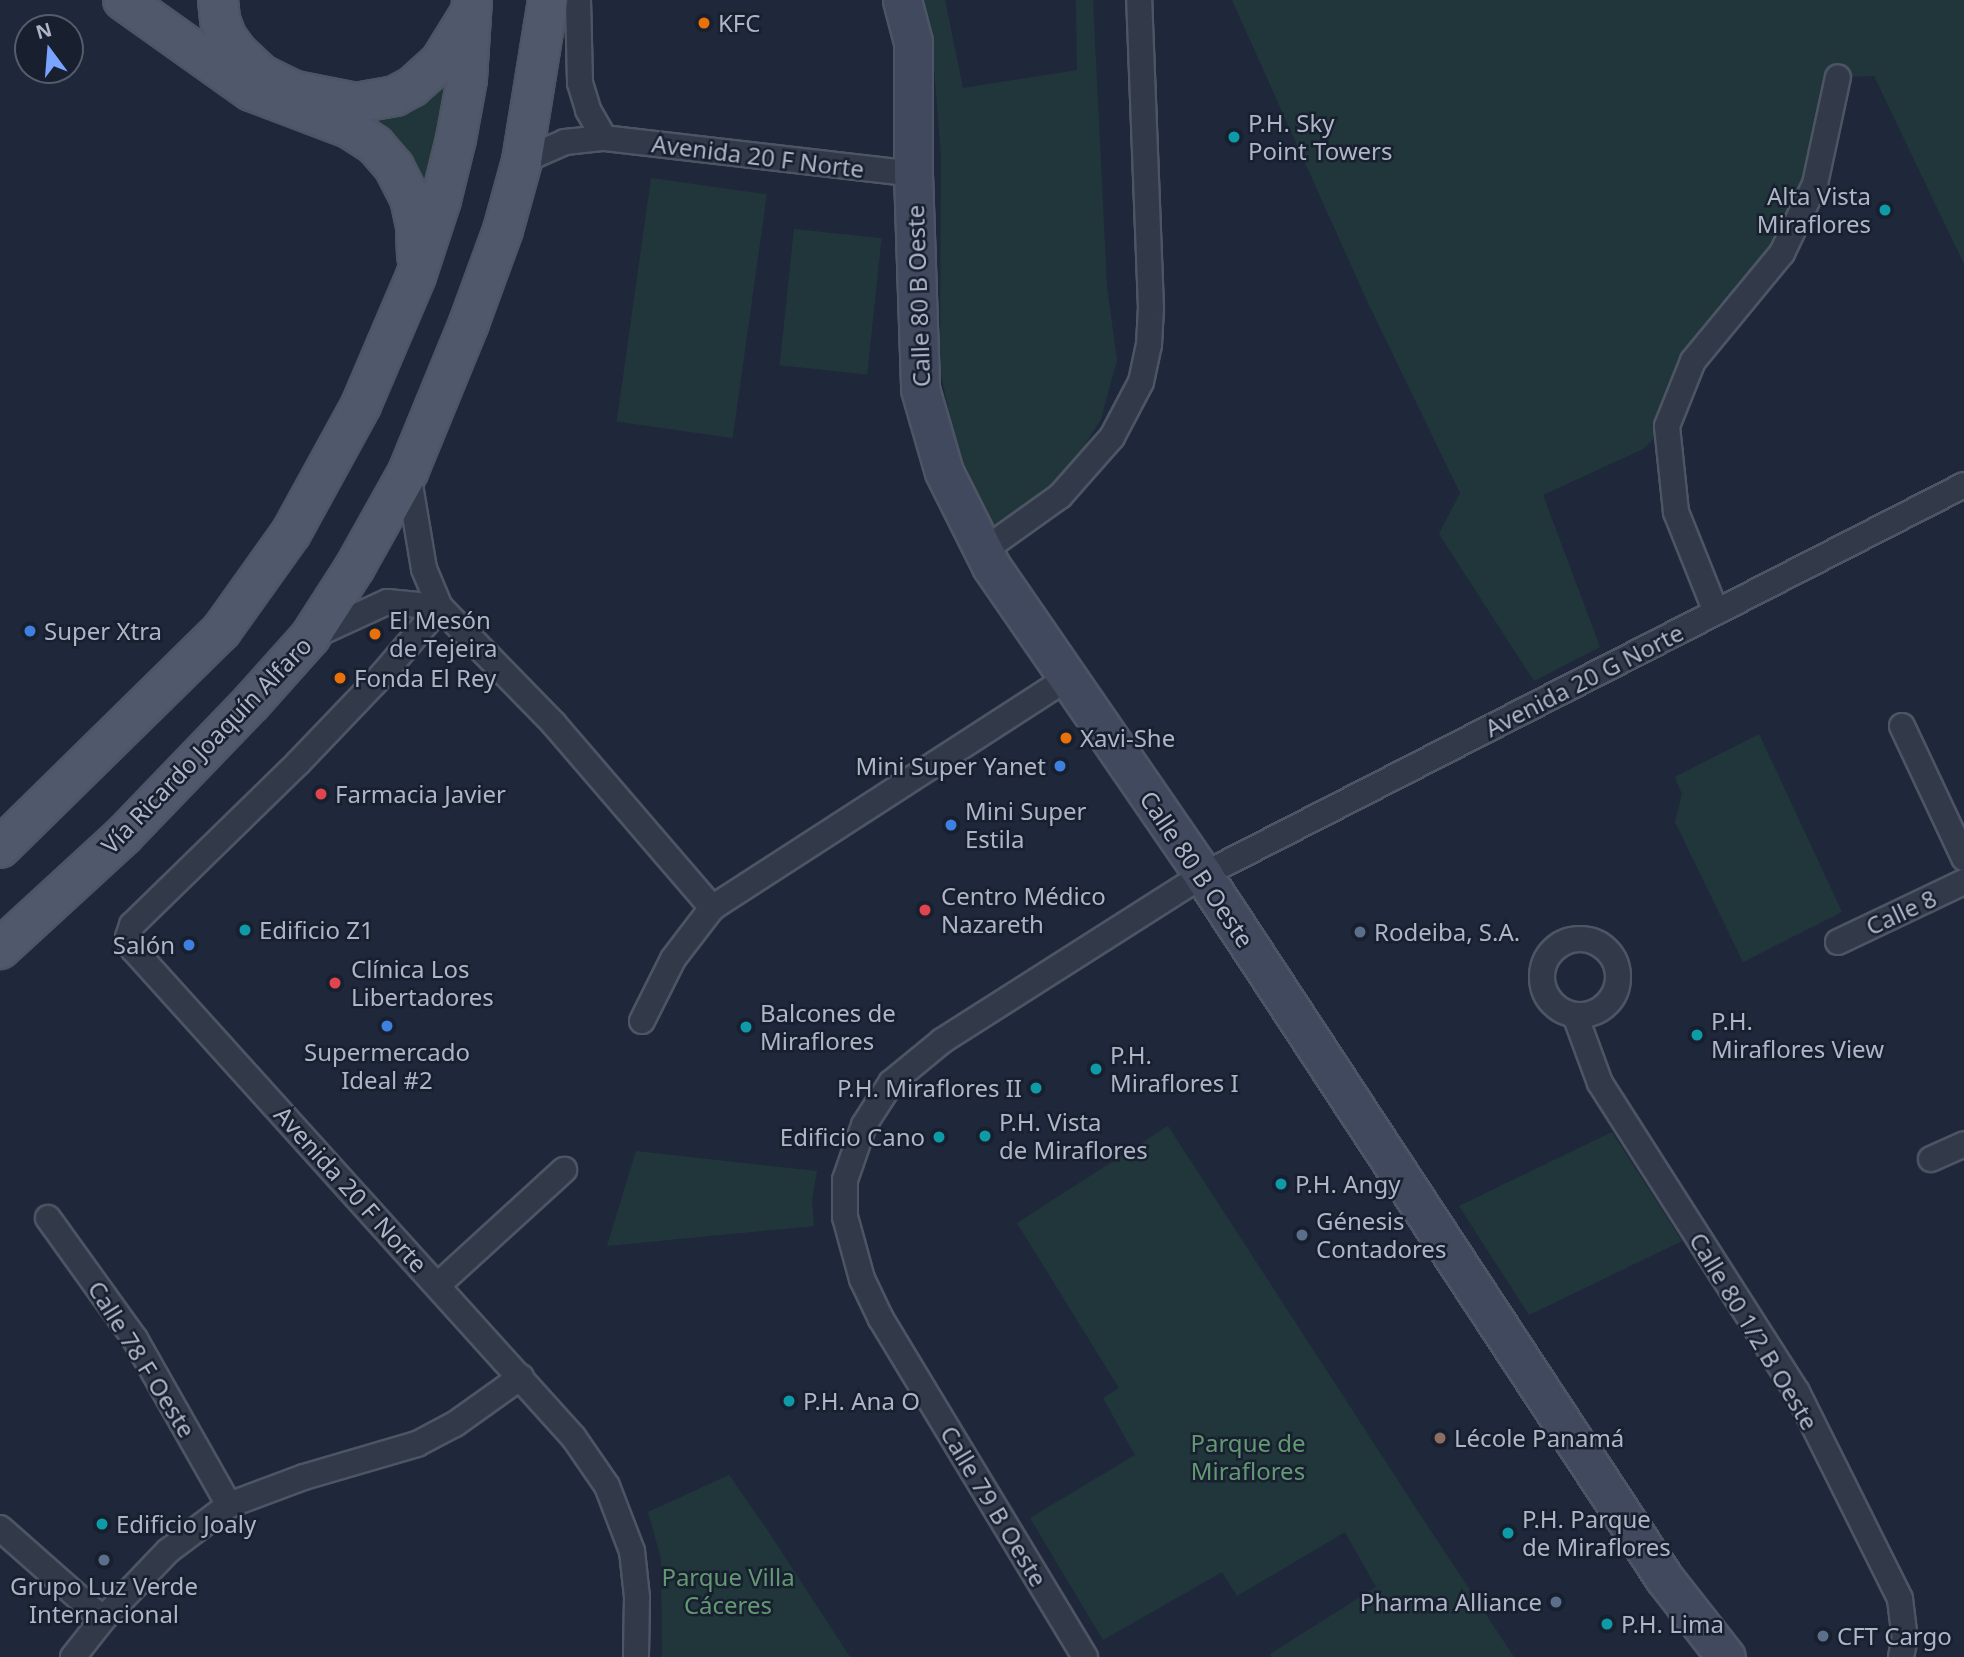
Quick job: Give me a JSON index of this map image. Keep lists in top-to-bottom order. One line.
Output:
{"streets":{"main road":["Vía Ricardo Joaquín Alfaro"],"street":["Avenida 20 F Norte","Calle 80 B Oeste","Avenida 20 G Norte","Calle 8","Calle 80 1/2 B Oeste","Calle 78 F Oeste","Calle 79 B Oeste"]},"crossings":[["Avenida 20 F Norte","Calle 80 B Oeste"],["Avenida 20 F Norte","Vía Ricardo Joaquín Alfaro"],["Calle 80 B Oeste","Avenida 20 G Norte"],["Calle 80 B Oeste","Calle 79 B Oeste"],["Avenida 20 G Norte","Calle 79 B Oeste"]],"parks":["Parque de Miraflores","Parque Villa Cáceres"],"places":["KFC","P.H. Sky Point Towers","Alta Vista Miraflores","Super Xtra","El Mesón de Tejeira","Fonda El Rey","Xavi-She","Mini Super Yanet","Farmacia Javier","Mini Super Estila","Centro Médico Nazareth","Edificio Z1","Rodeiba, S.A.","Salón","Clínica Los Libertadores","Supermercado Ideal #2","Balcones de Miraflores","P.H. Miraflores View","P.H. Miraflores I","P.H. Miraflores II","P.H. Vista de Miraflores","Edificio Cano","P.H. Angy","Génesis Contadores","P.H. Ana O","Lécole Panamá","Edificio Joaly","P.H. Parque de Miraflores","Grupo Luz Verde Internacional","Pharma Alliance","P.H. Lima","CFT Cargo"],"north":"top"}
